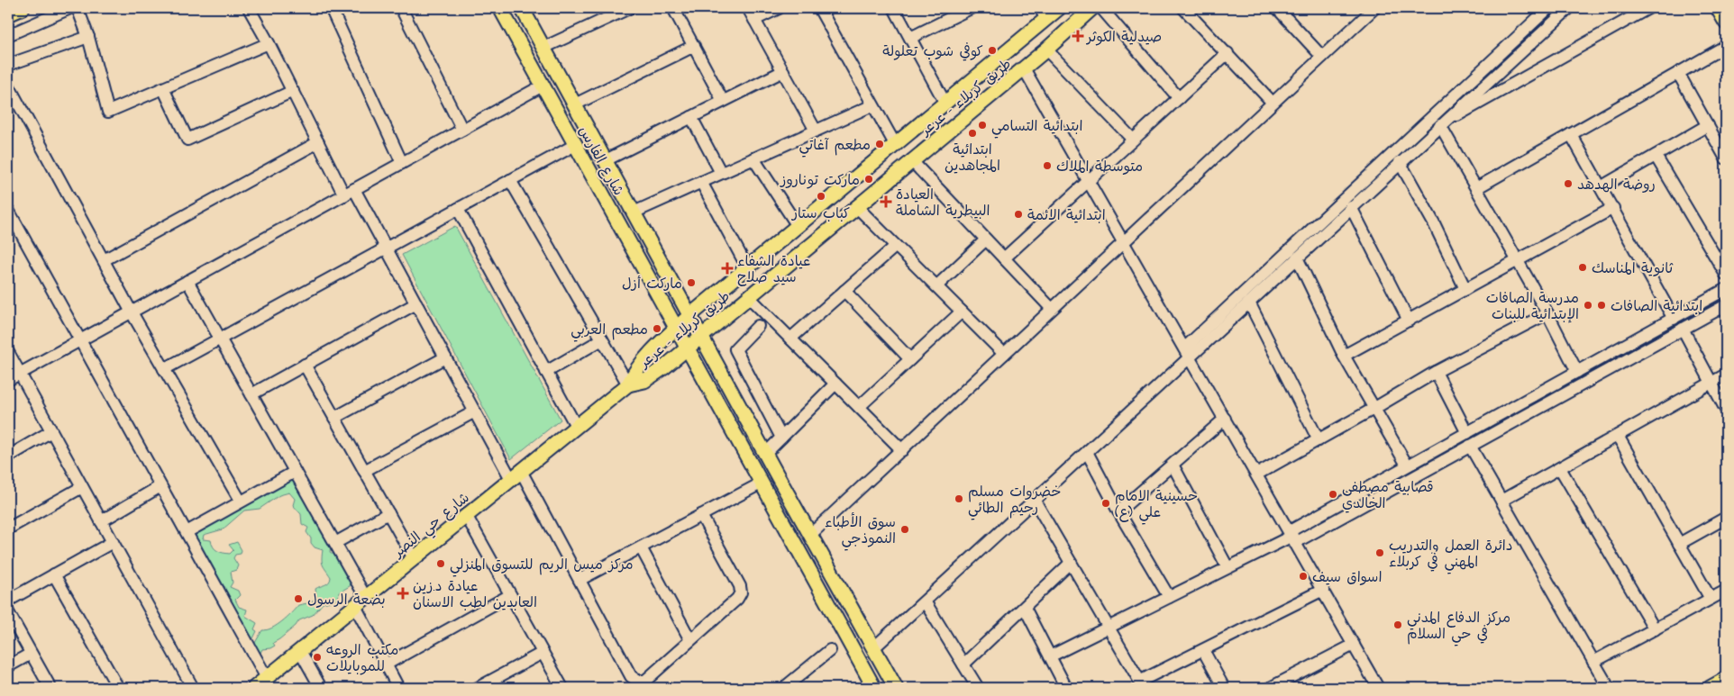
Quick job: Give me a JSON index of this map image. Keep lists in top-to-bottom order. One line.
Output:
{"streets":{"main road":["طريق كربلاء - عرعر","شارع الفارس","شارع حي النصر"]},"crossings":[["طريق كربلاء - عرعر","شارع الفارس"],["طريق كربلاء - عرعر","شارع حي النصر"]],"places":{"health":["صيدلية الكوثر","العيادة البيطرية الشاملة","عيادة الشفاء سيد صلاح","عيادة د.زين العابدين لطب الاسنان"],"other":["كوفي شوب تعلولة","ابتدائية التسامي","ابتدائية المجاهدين","مطعم آغاتي","متوسطة الملاك","ماركت توناروز","روضة الهدهد","كباب ستار","ابتدائية الائمة","ثانوية المناسك","ماركت أزل","مدرسة الصافات الإبتدائية للبنات","ابتدائية الصافات","مطعم العربي","قصابية مصطفى الخالدي","خضروات مسلم رحيم الطائي","حسينية الامام علي (ع)","سوق الأطباء النموذجي","دائرة العمل والتدريب المهني في كربلاء","مركز ميس الريم للتسوق المنزلي","اسواق سيف","بضعة الرسول","مركز الدفاع المدني في حي السلام","مكتب الروعه للموبايلات"]}}
